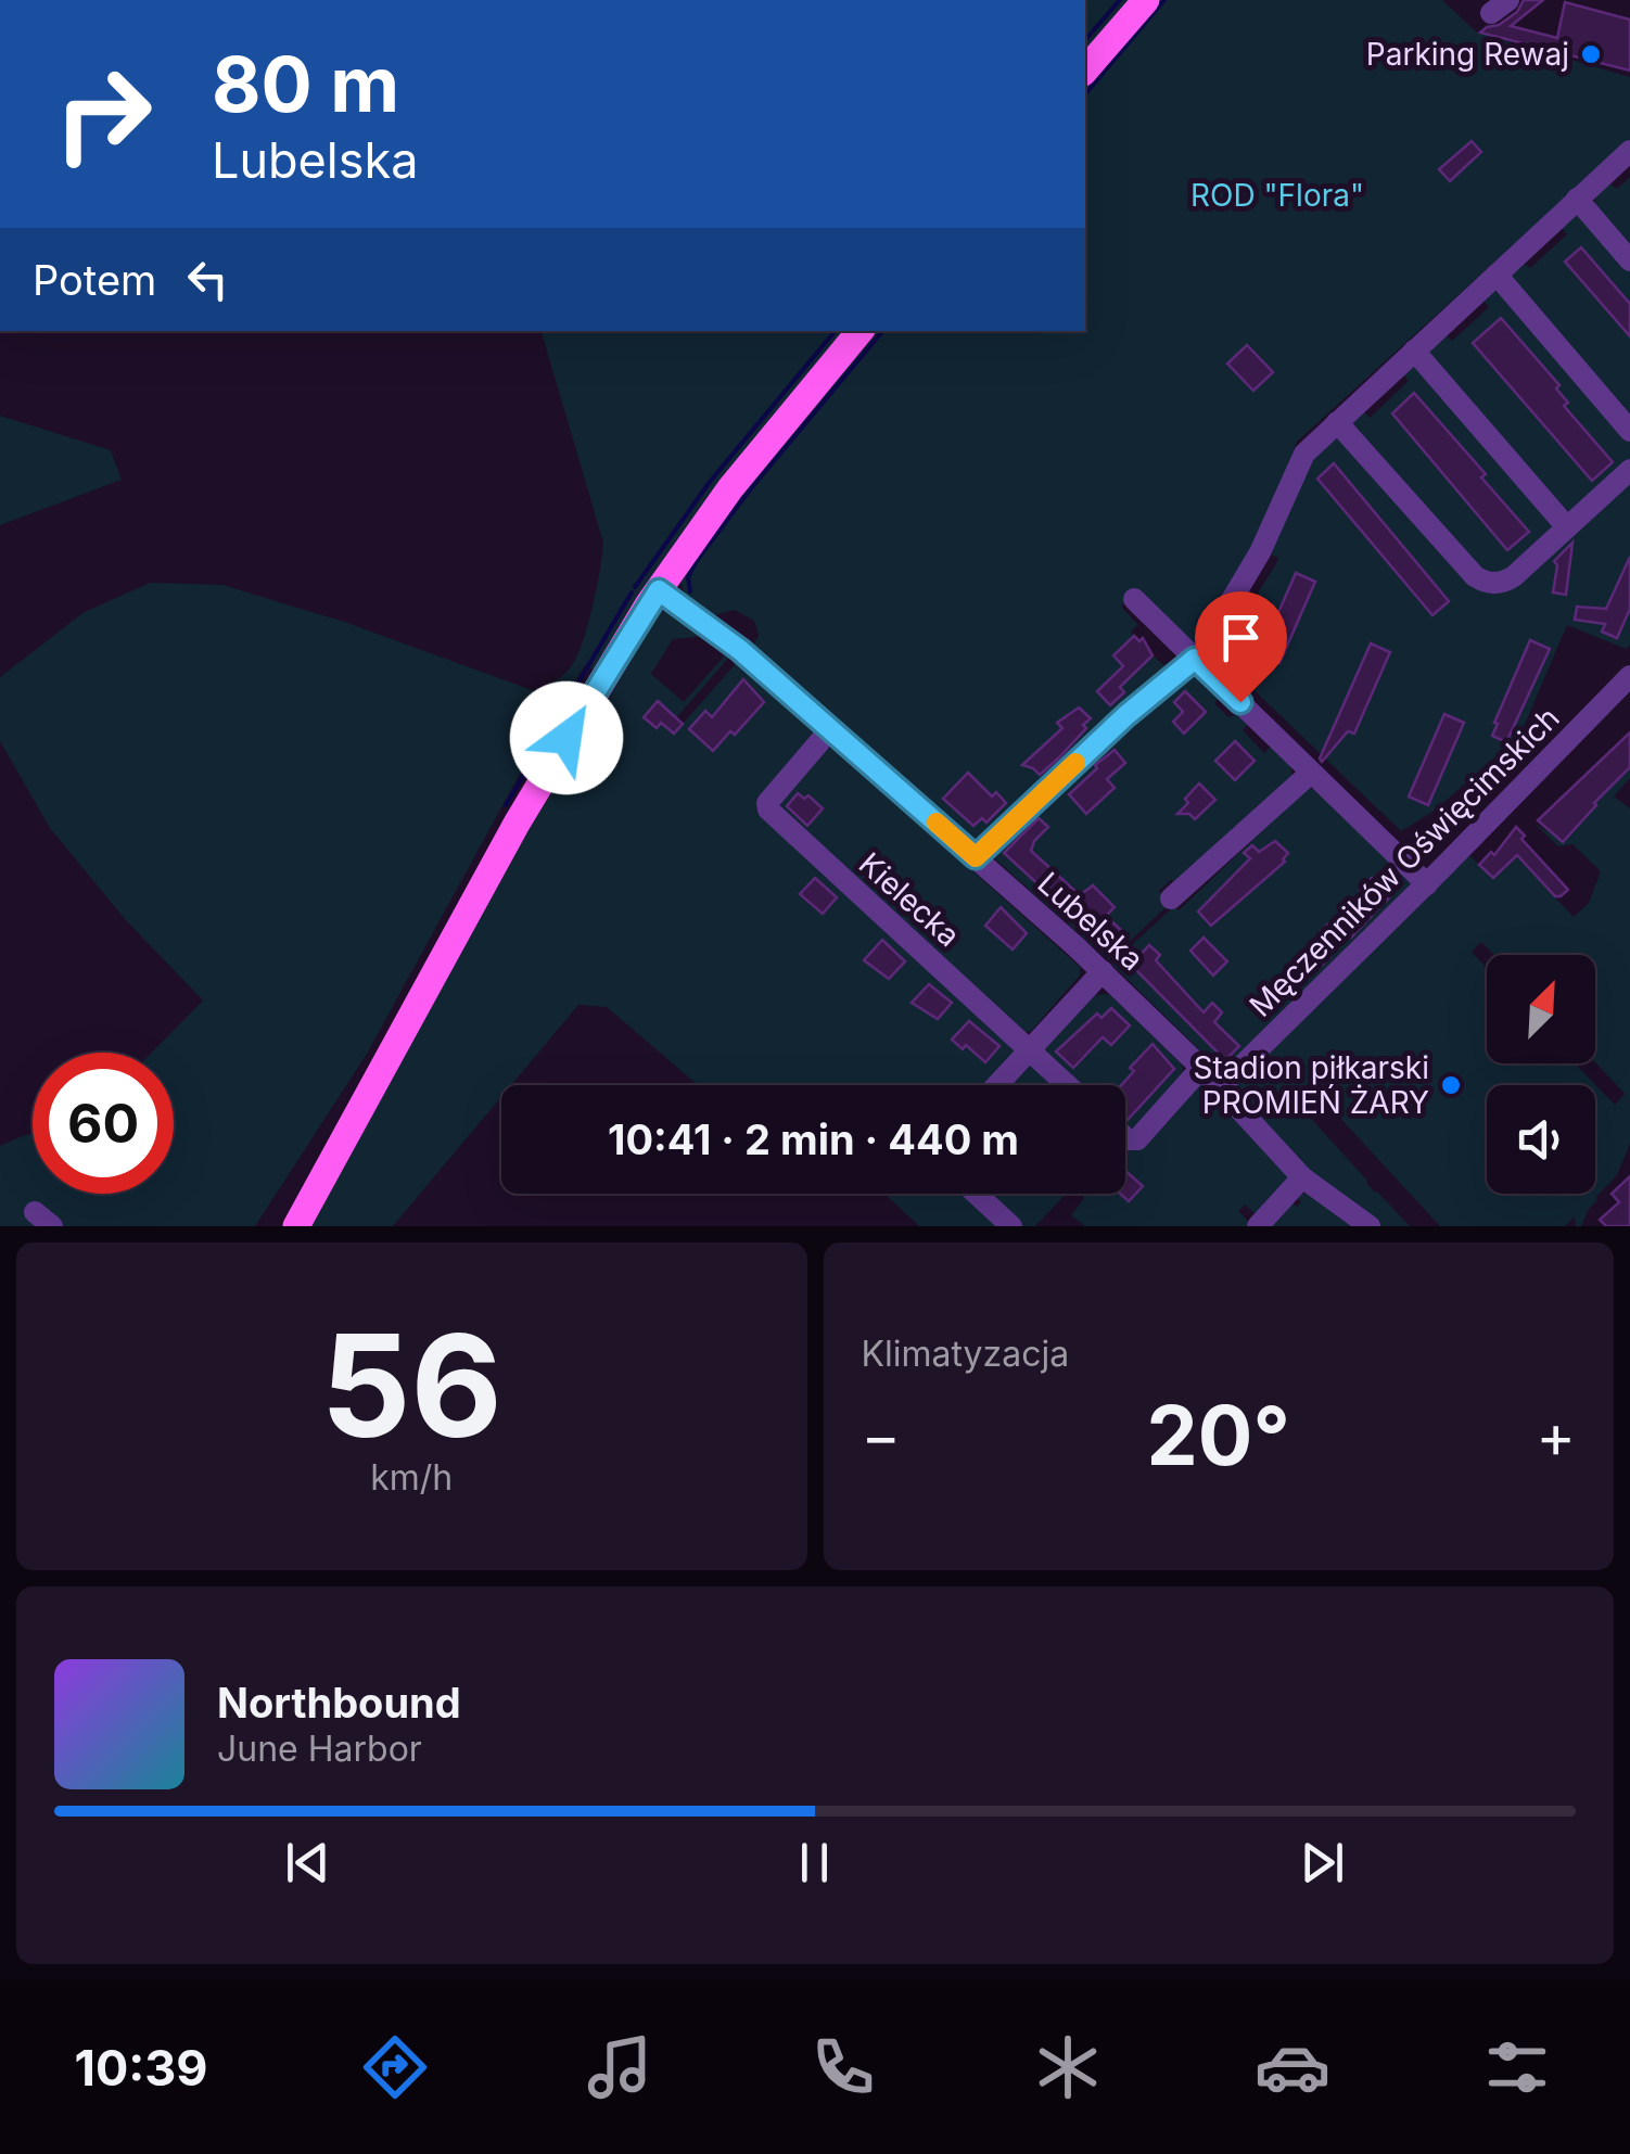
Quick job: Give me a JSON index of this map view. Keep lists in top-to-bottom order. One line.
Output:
{"streets":{"street":["Męczenników Oświęcimskich","Kielecka","Lubelska"]},"crossings":[["Męczenników Oświęcimskich","Lubelska"],["Kielecka","Lubelska"]],"parks":["ROD \"Flora\""],"places":["Parking Rewaj","Stadion piłkarski PROMIEŃ ŻARY"],"north":"top right","page":{"turn":["80 m","Lubelska"],"then":"Potem","limit":"60","trip":"10:41 · 2 min · 440 m","tile":[["56","km/h"],"Klimatyzacja"],"heat":["−","20°","+"],"song":["Northbound","June Harbor"],"tabs":"10:39"}}
